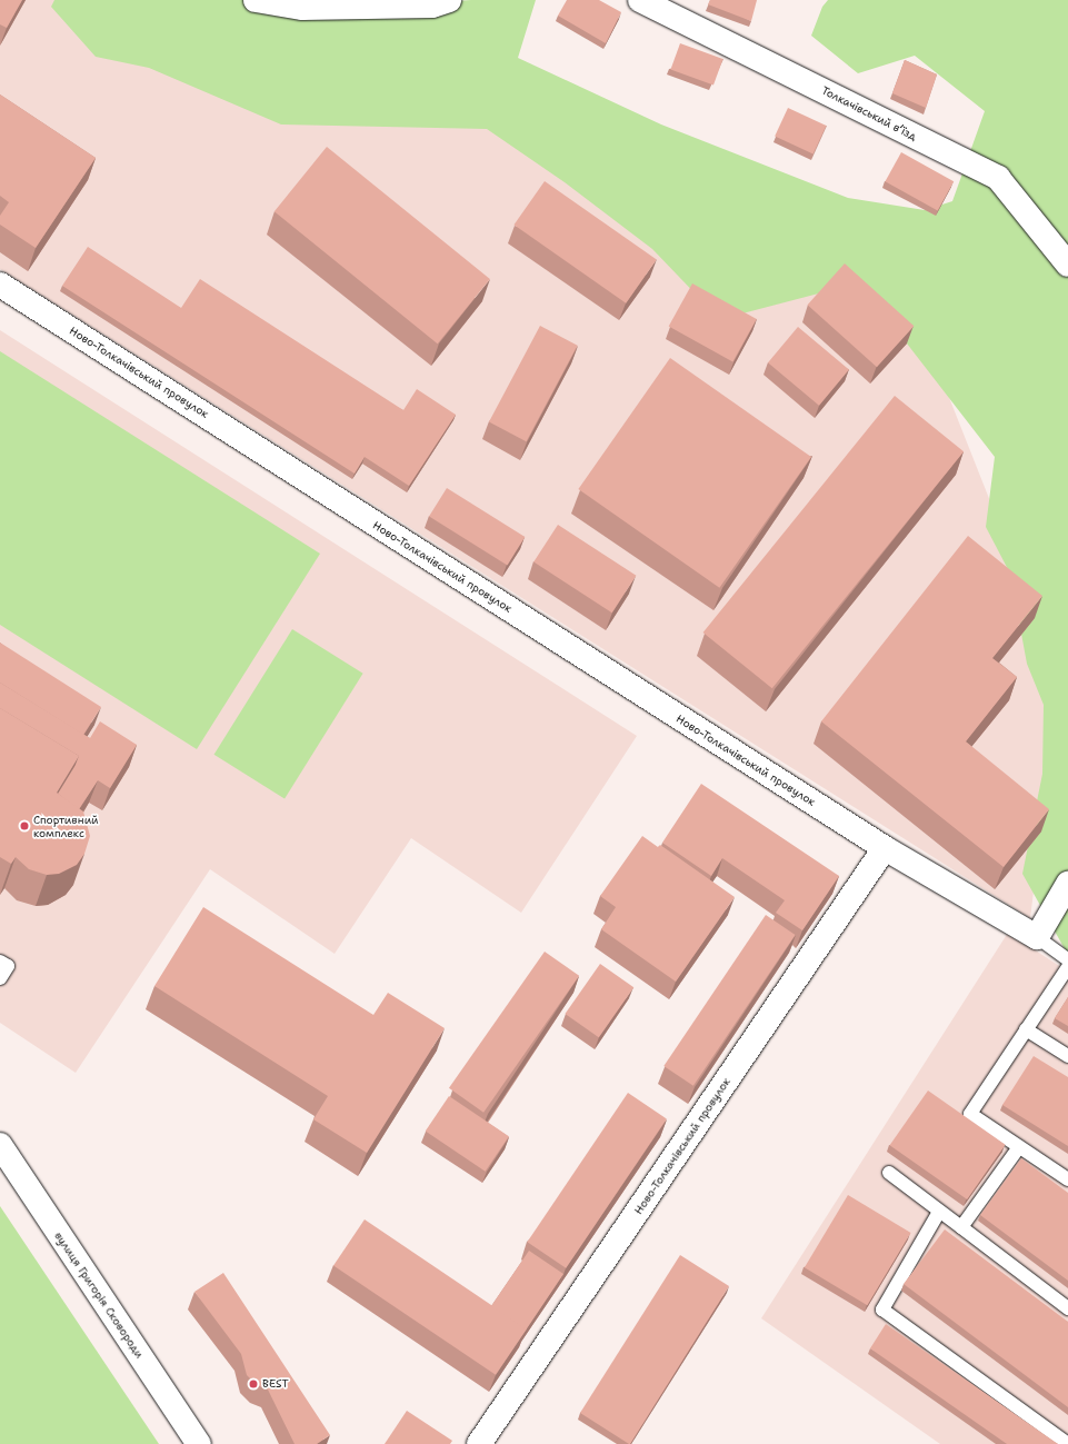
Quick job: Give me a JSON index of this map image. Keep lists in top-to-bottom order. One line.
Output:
{"streets":{"street":["Толкачівський в’їзд","Ново-Толкачівський провулок","вулиця Григорія Сковороди"]},"places":["Спортивний комплекс","BEST"]}
